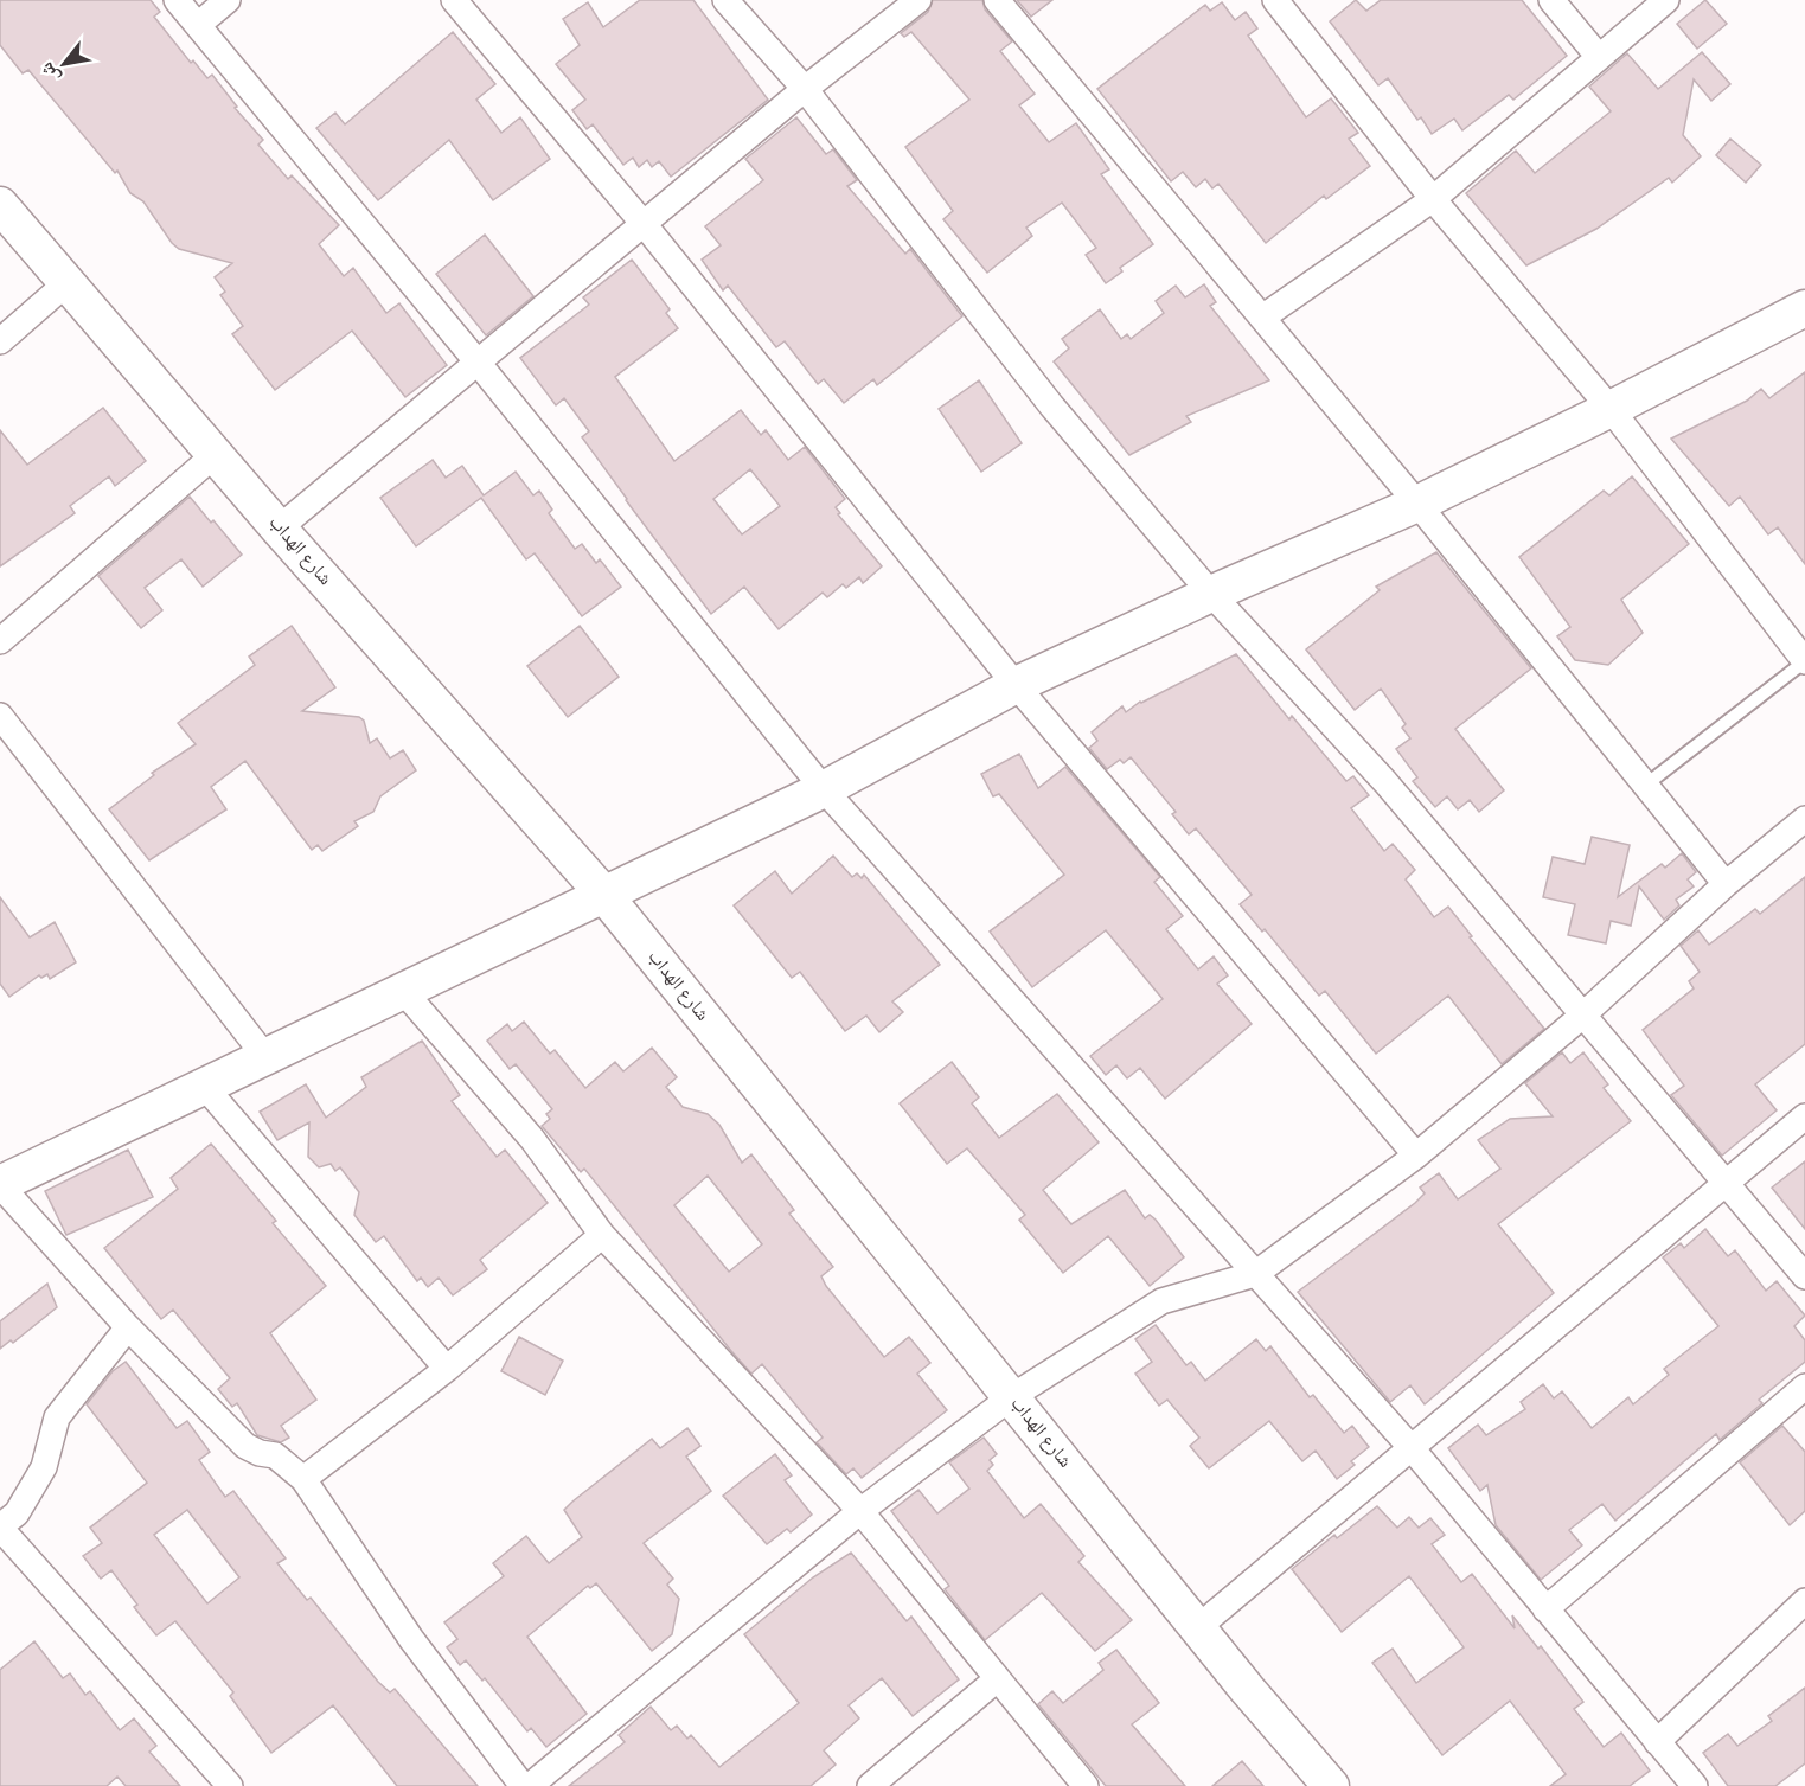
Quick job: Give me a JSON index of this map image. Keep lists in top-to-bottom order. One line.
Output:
{"streets":{"street":["شارع الهداب"]},"north":"bottom left"}
